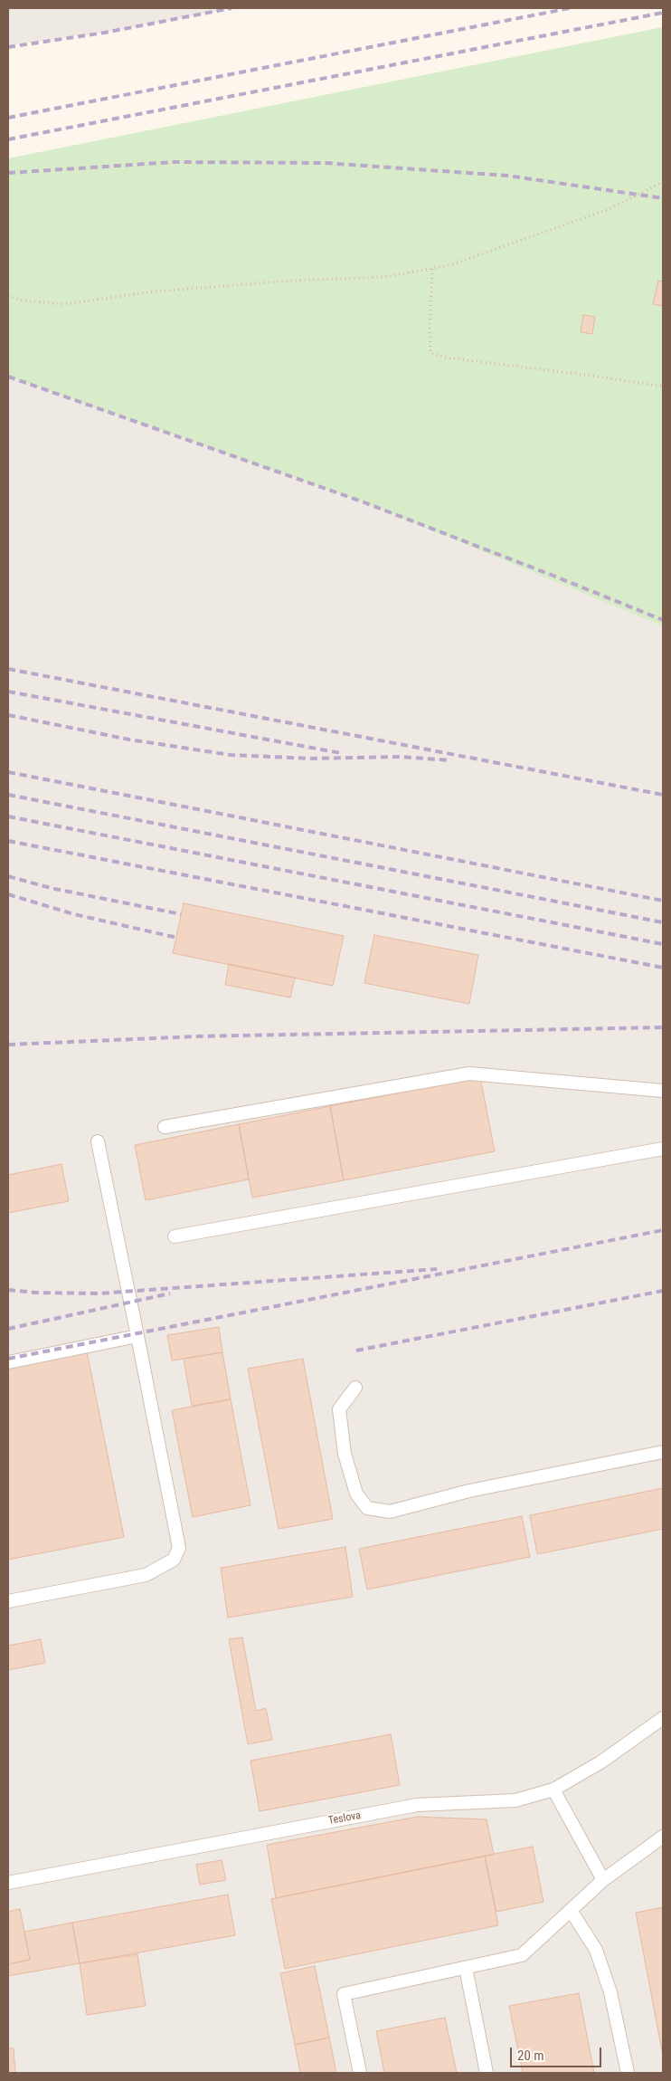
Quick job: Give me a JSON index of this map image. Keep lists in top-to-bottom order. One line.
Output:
{"streets":{"lane":["Teslova"]},"scale_bar":"20 m"}
